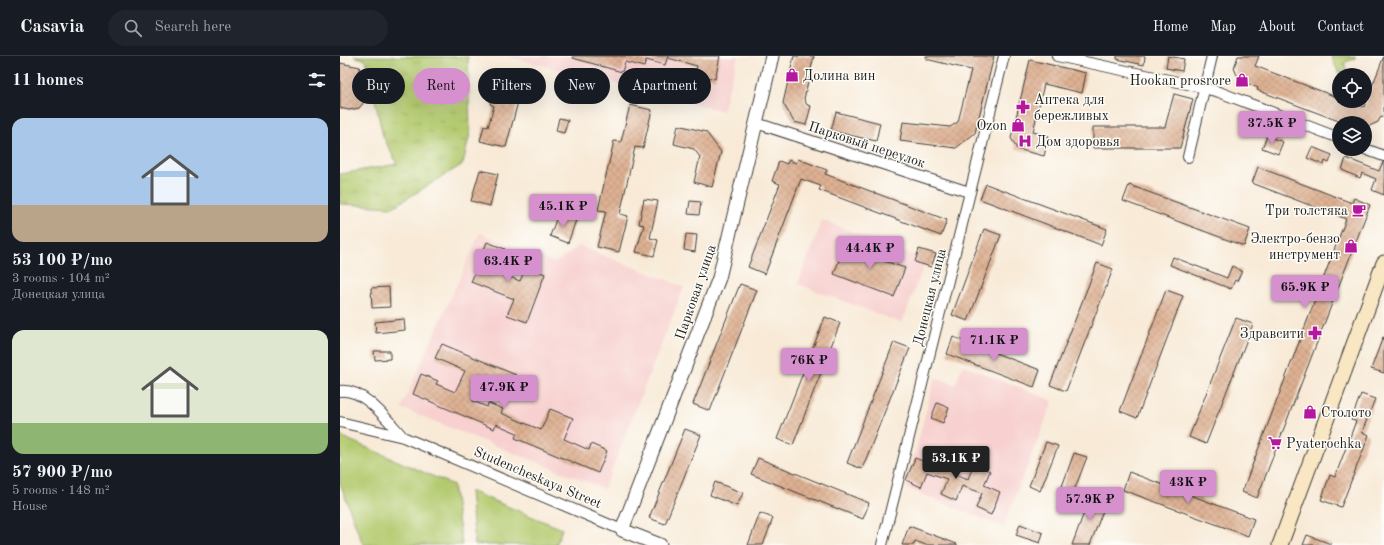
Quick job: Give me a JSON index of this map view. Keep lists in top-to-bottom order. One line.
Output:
{"streets":{"street":["Парковый переулок","Парковая улица","Донецкая улица","Studencheskaya Street"]},"crossings":[["Парковый переулок","Парковая улица"],["Парковый переулок","Донецкая улица"],["Парковая улица","Studencheskaya Street"]],"places":{"shop":["Долина вин","Hookan prosrore","Ozon","Электро-бензо инструмент","Столото"],"pharmacy":["Аптека для бережливых","Здравсити"],"hospital":["Дом здоровья"],"cafe":["Три толстяка"],"supermarket":["Pyaterochka"]},"page":{"header":"Casavia","search":"Search here","nav":["Home","Map","About","Contact"],"heading":"11 homes","chip":["Buy","Rent","Filters","New","Apartment"],"list":[{"name":"53 100 ₽/mo","note":"3 rooms · 104 m² · Донецкая улица"},{"name":"57 900 ₽/mo","note":"5 rooms · 148 m² · House"}],"price":["37.5K ₽","45.1K ₽","44.4K ₽","63.4K ₽","65.9K ₽","71.1K ₽","76K ₽","47.9K ₽","53.1K ₽","43K ₽","57.9K ₽"]}}
